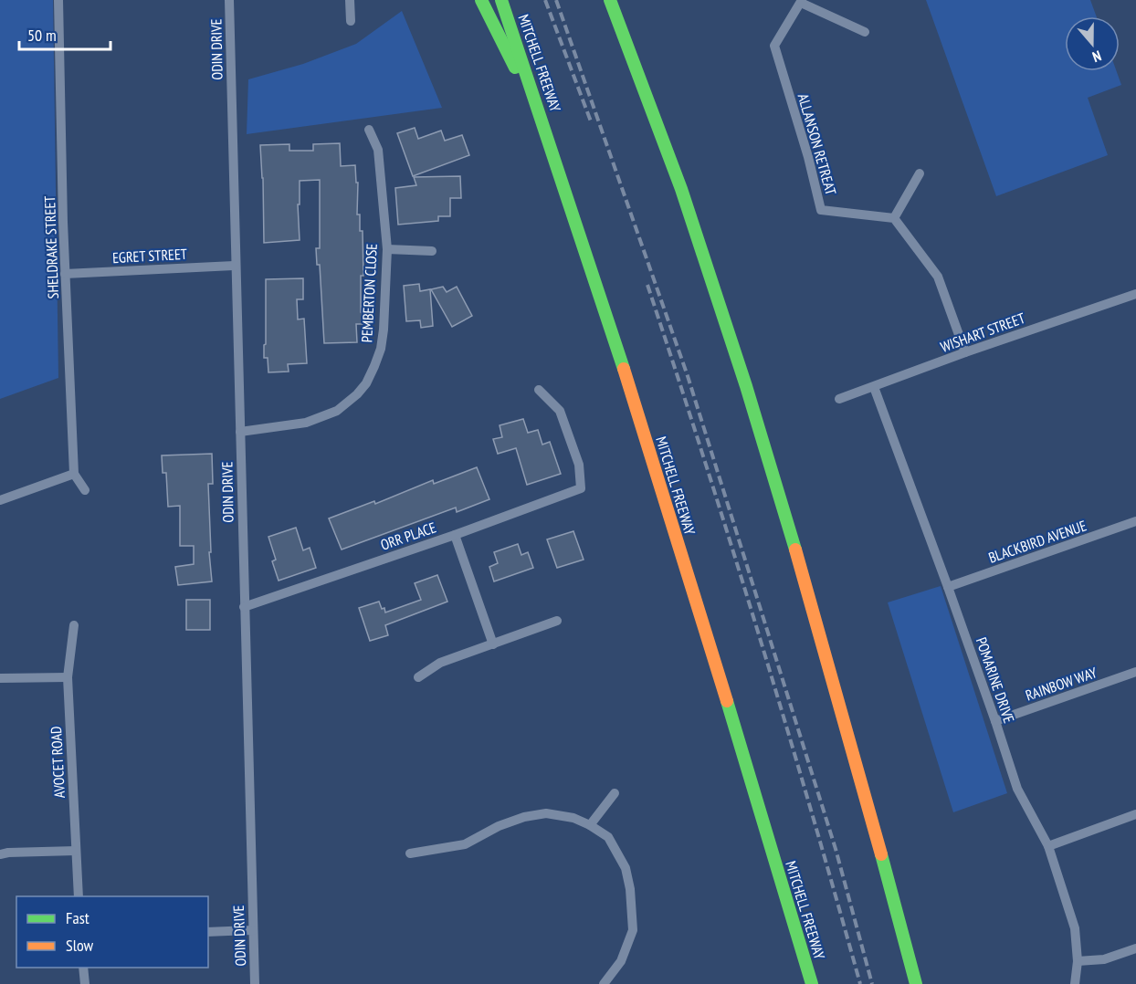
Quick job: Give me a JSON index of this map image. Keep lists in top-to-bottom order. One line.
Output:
{"streets":{"highway":["MITCHELL FREEWAY"],"street":["ODIN DRIVE","ALLANSON RETREAT","SHELDRAKE STREET","EGRET STREET","PEMBERTON CLOSE","WISHART STREET","ORR PLACE","BLACKBIRD AVENUE","POMARINE DRIVE","RAINBOW WAY","AVOCET ROAD"]},"crossings":[["ODIN DRIVE","EGRET STREET"],["ODIN DRIVE","PEMBERTON CLOSE"],["ODIN DRIVE","ORR PLACE"],["SHELDRAKE STREET","EGRET STREET"],["WISHART STREET","POMARINE DRIVE"],["BLACKBIRD AVENUE","POMARINE DRIVE"],["POMARINE DRIVE","RAINBOW WAY"]],"legend":["Fast","Slow"],"scale_bar":"50 m","north":"bottom"}
